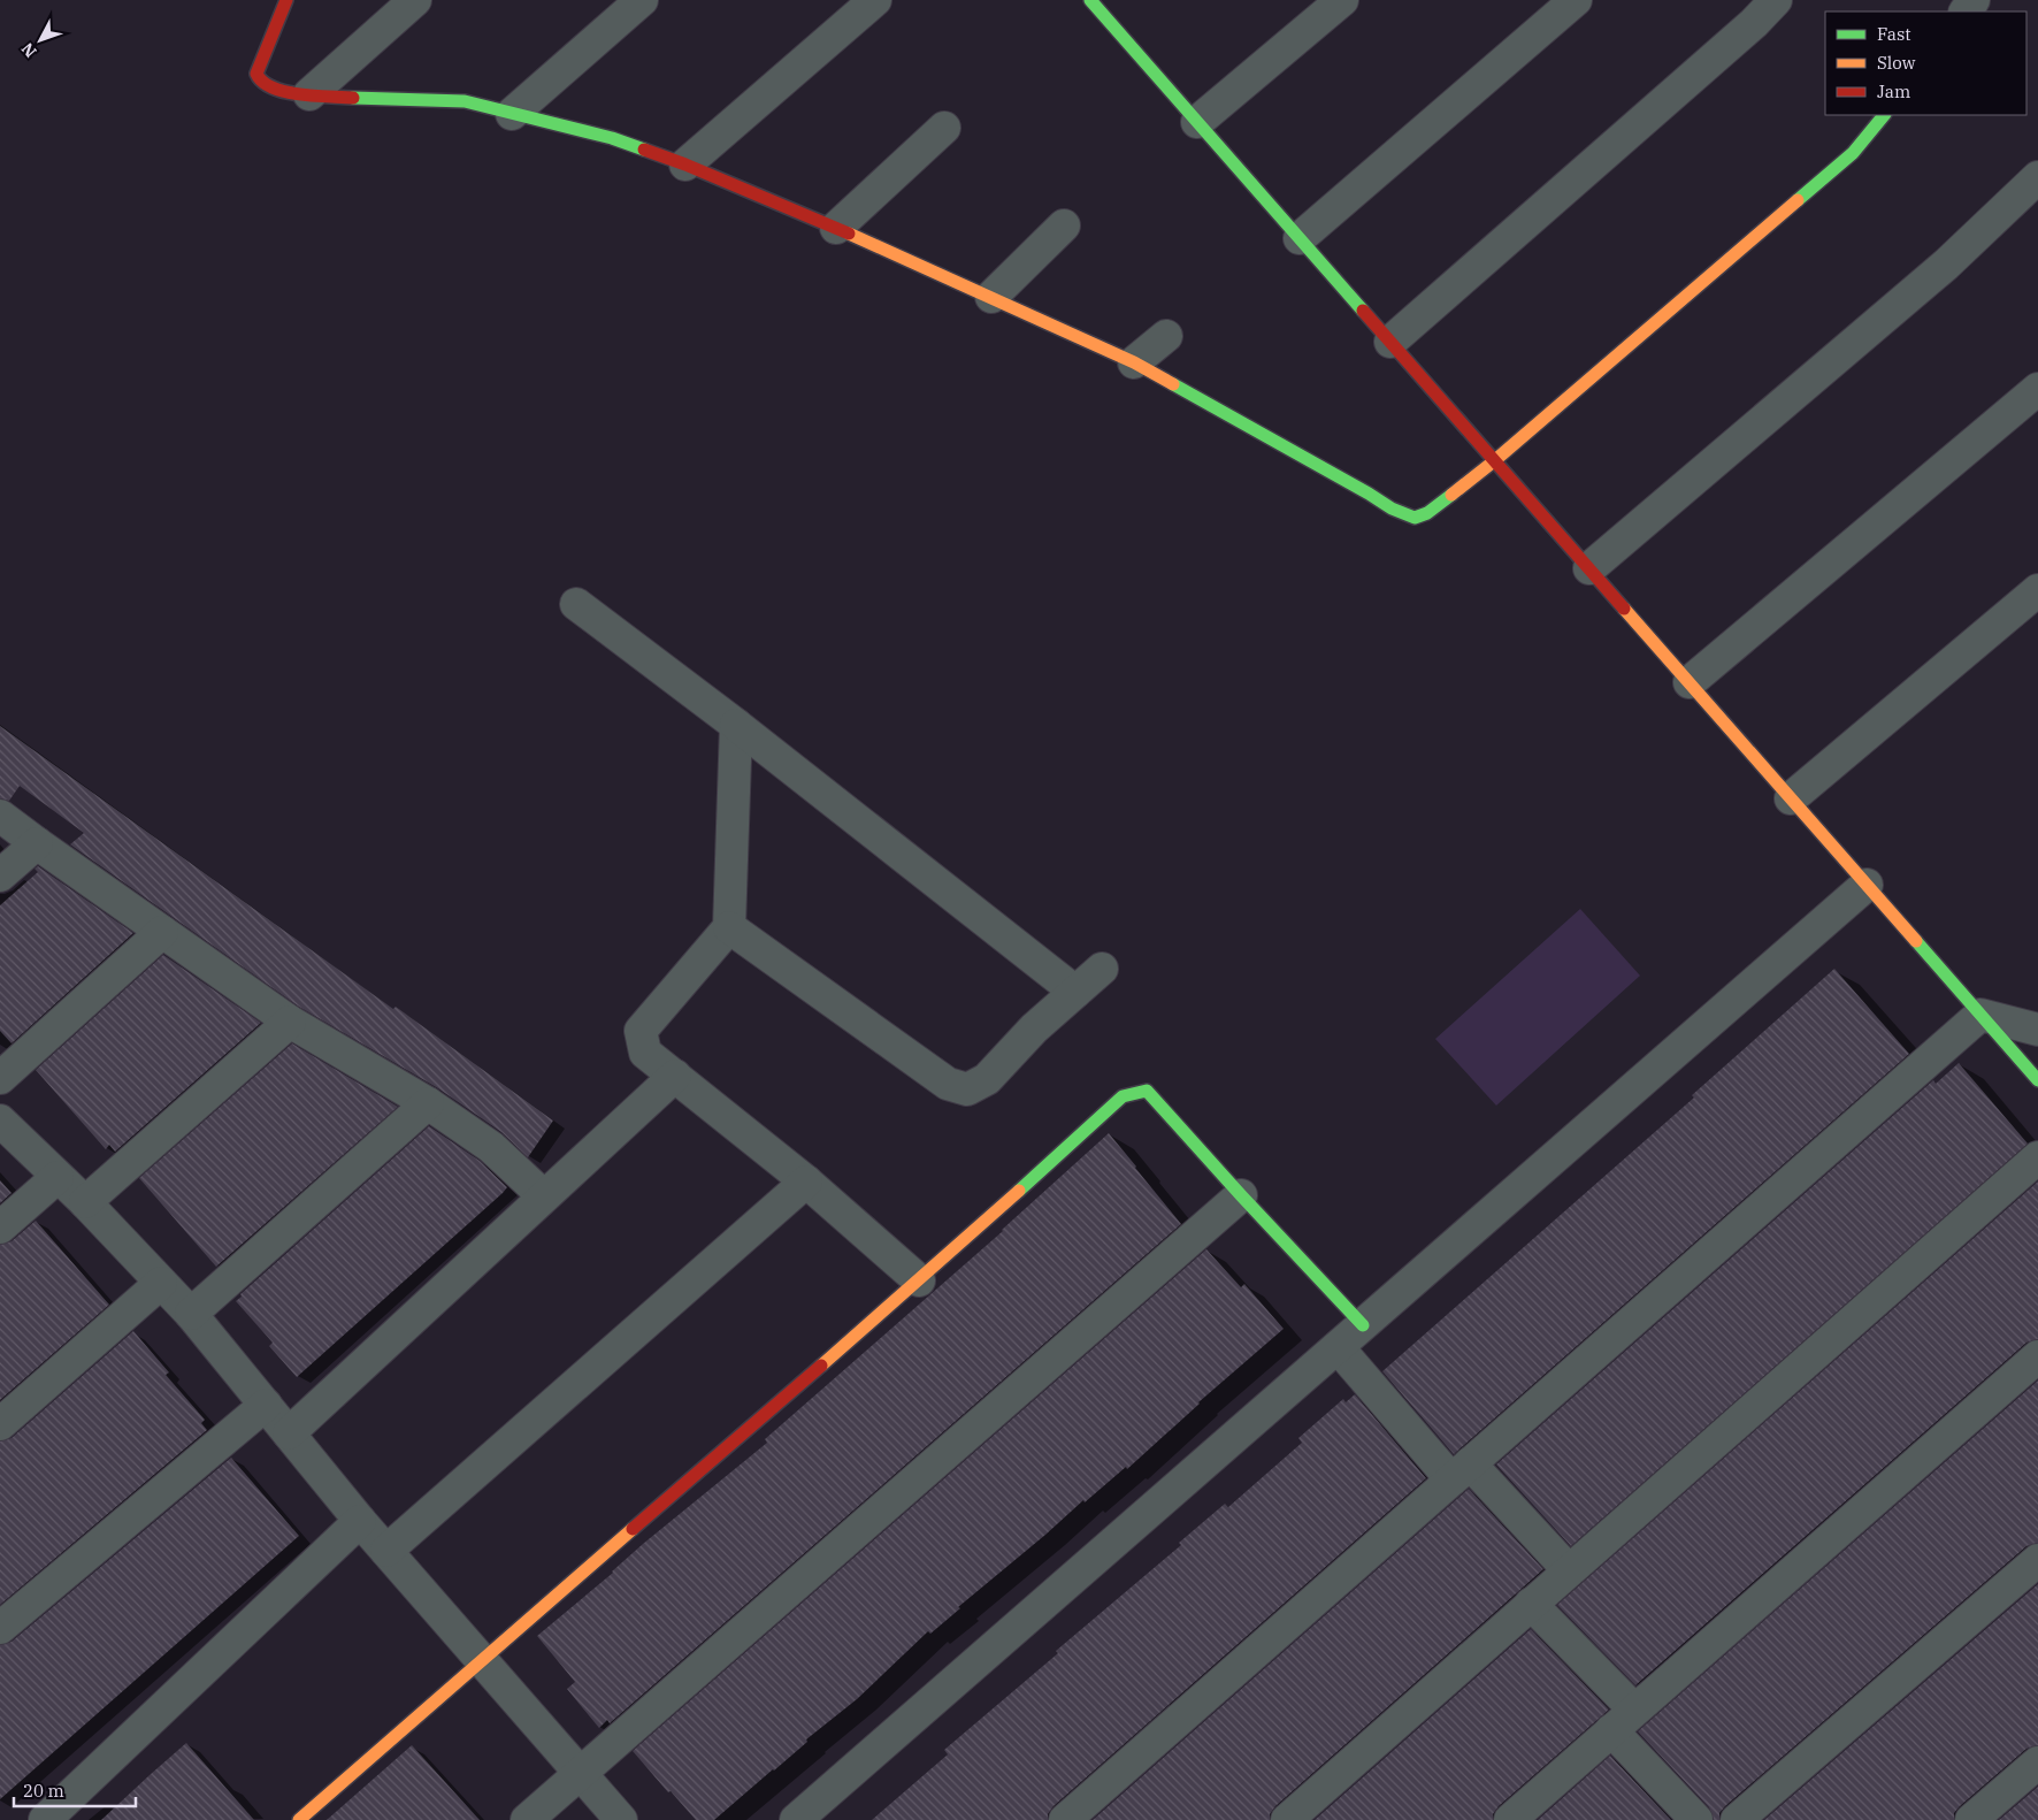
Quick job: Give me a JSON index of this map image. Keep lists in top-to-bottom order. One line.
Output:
{"legend":["Fast","Slow","Jam"],"scale_bar":"20 m","north":"bottom left"}
